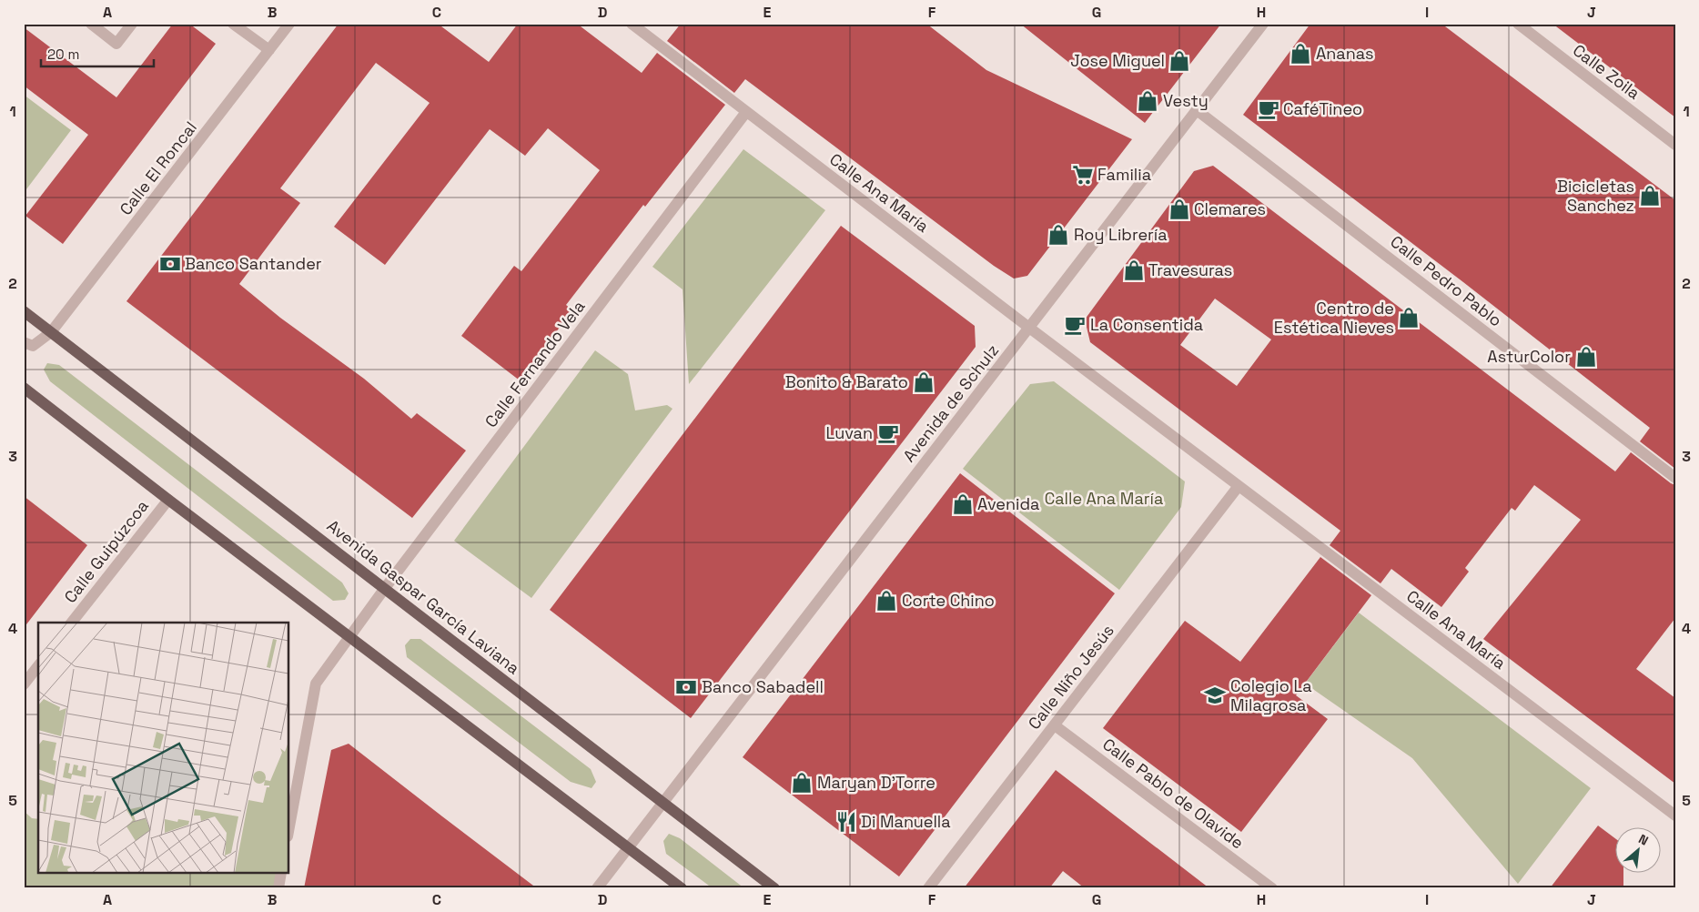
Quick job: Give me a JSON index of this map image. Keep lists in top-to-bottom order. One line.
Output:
{"streets":{"main road":["Avenida Gaspar García Laviana"],"street":["Calle Zoila","Calle El Roncal","Calle Ana María","Calle Pedro Pablo","Calle Fernando Vela","Avenida de Schulz","Calle Guipúzcoa","Calle Niño Jesús","Calle Pablo de Olavide"]},"crossings":[["Calle El Roncal","Avenida Gaspar García Laviana"],["Calle Ana María","Calle Fernando Vela"],["Calle Ana María","Avenida de Schulz"],["Calle Ana María","Calle Niño Jesús"],["Calle Pedro Pablo","Avenida de Schulz"],["Calle Fernando Vela","Avenida Gaspar García Laviana"],["Avenida de Schulz","Avenida Gaspar García Laviana"],["Calle Niño Jesús","Calle Pablo de Olavide"]],"parks":["Calle Ana María"],"places":{"shop":["Ananas","Jose Miguel","Vesty","Bicicletas Sanchez","Clemares","Roy Librería","Travesuras","Centro de Estética Nieves","AsturColor","Bonito & Barato","Avenida","Corte Chino","Maryan D'Torre"],"cafe":["CaféTineo","La Consentida","Luvan"],"supermarket":["Familia"],"bank":["Banco Santander","Banco Sabadell"],"school or university":["Colegio La Milagrosa"],"restaurant":["Di Manuella"]},"scale_bar":"20 m","north":"top right","grid":{"columns":["A","B","C","D","E","F","G","H","I","J"],"rows":["1","2","3","4","5"]}}
